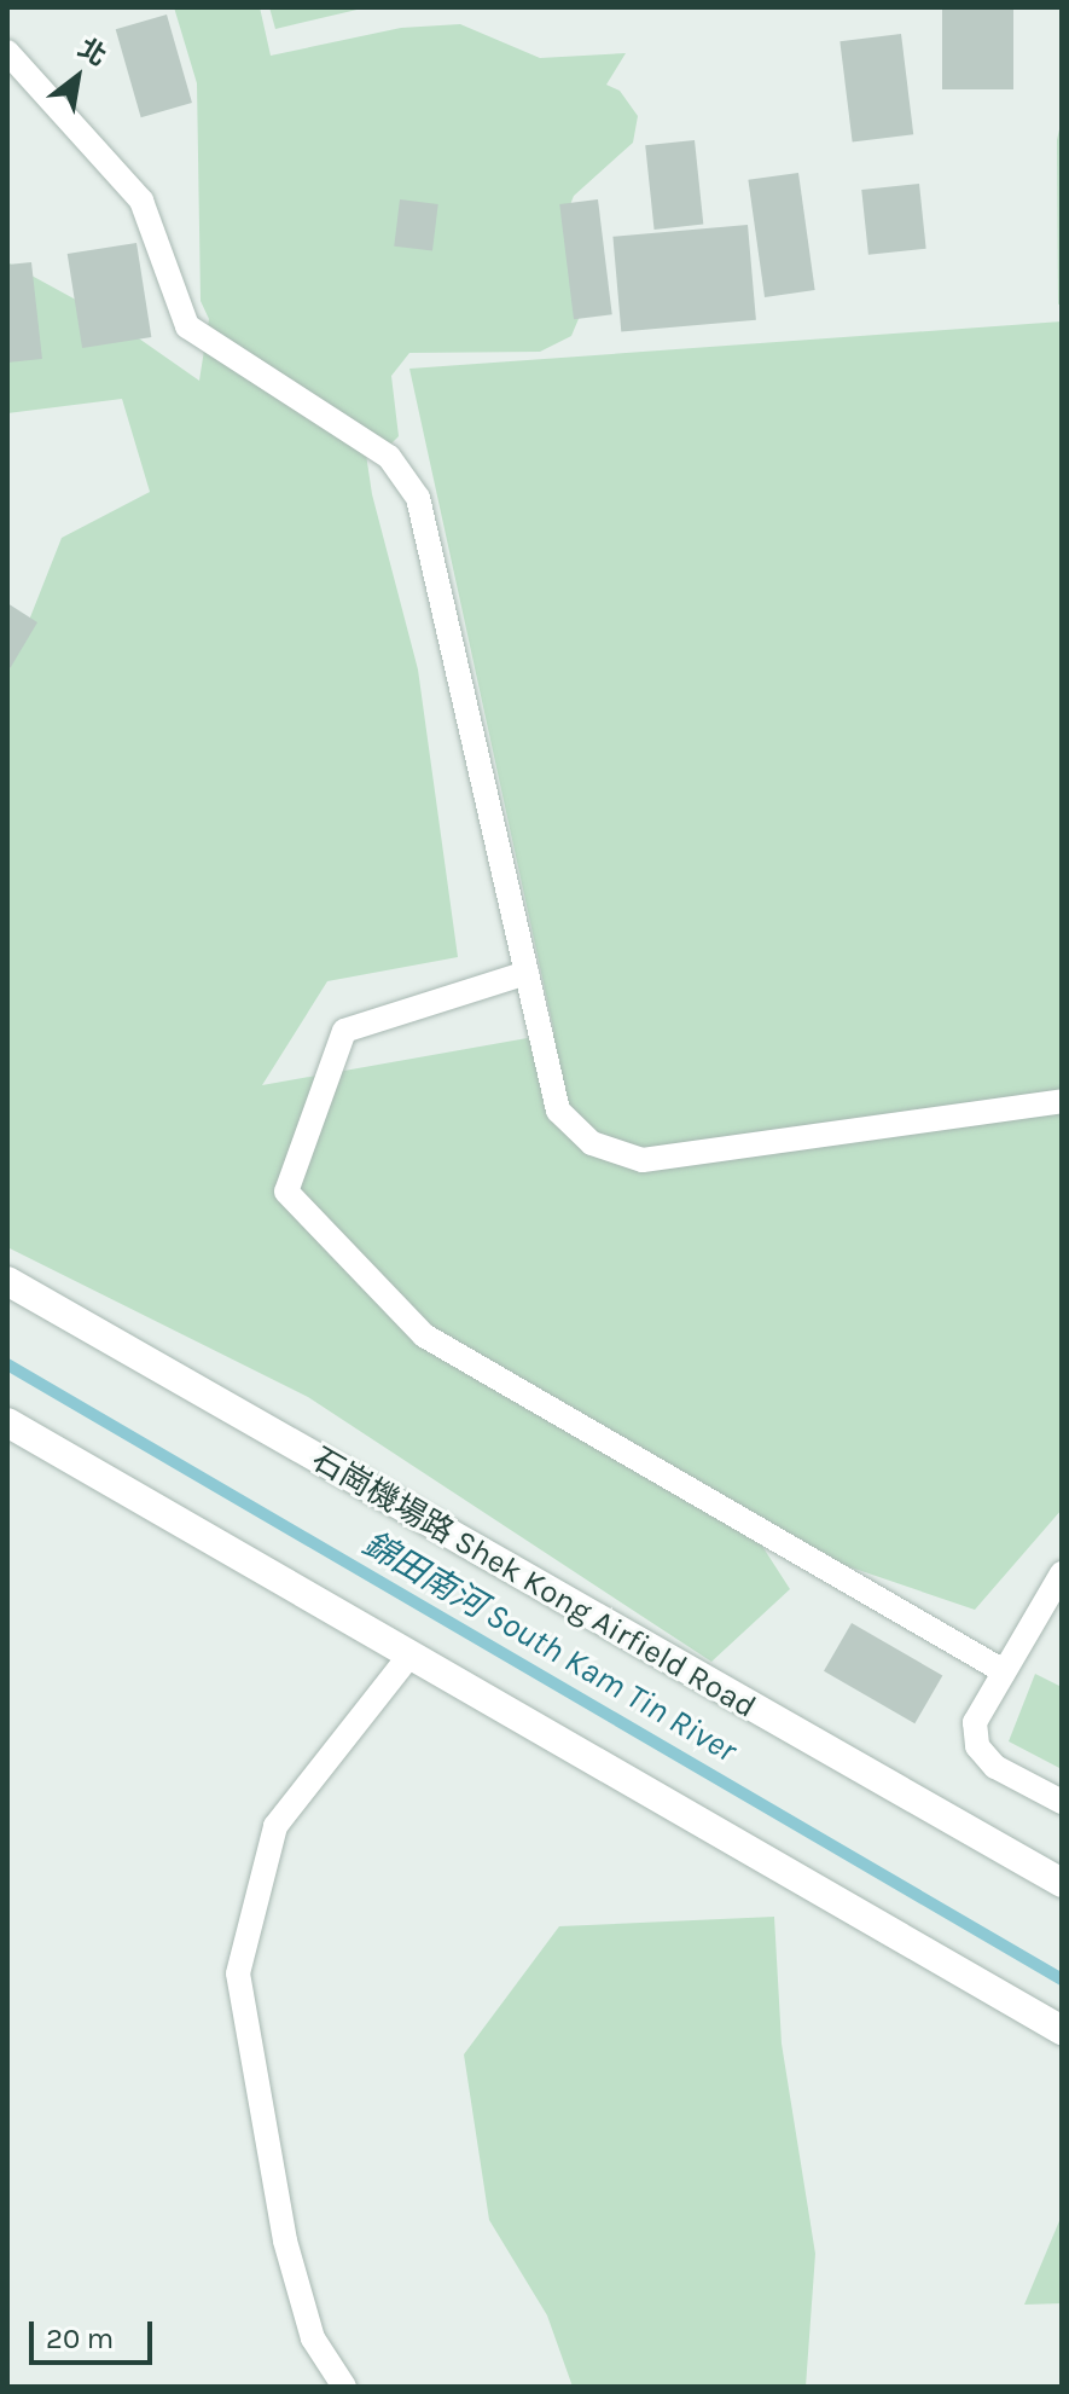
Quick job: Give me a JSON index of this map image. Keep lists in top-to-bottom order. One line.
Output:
{"streets":{"street":["石崗機場路 Shek Kong Airfield Road"]},"water":["錦田南河 South Kam Tin River"],"scale_bar":"20 m","north":"top right"}
